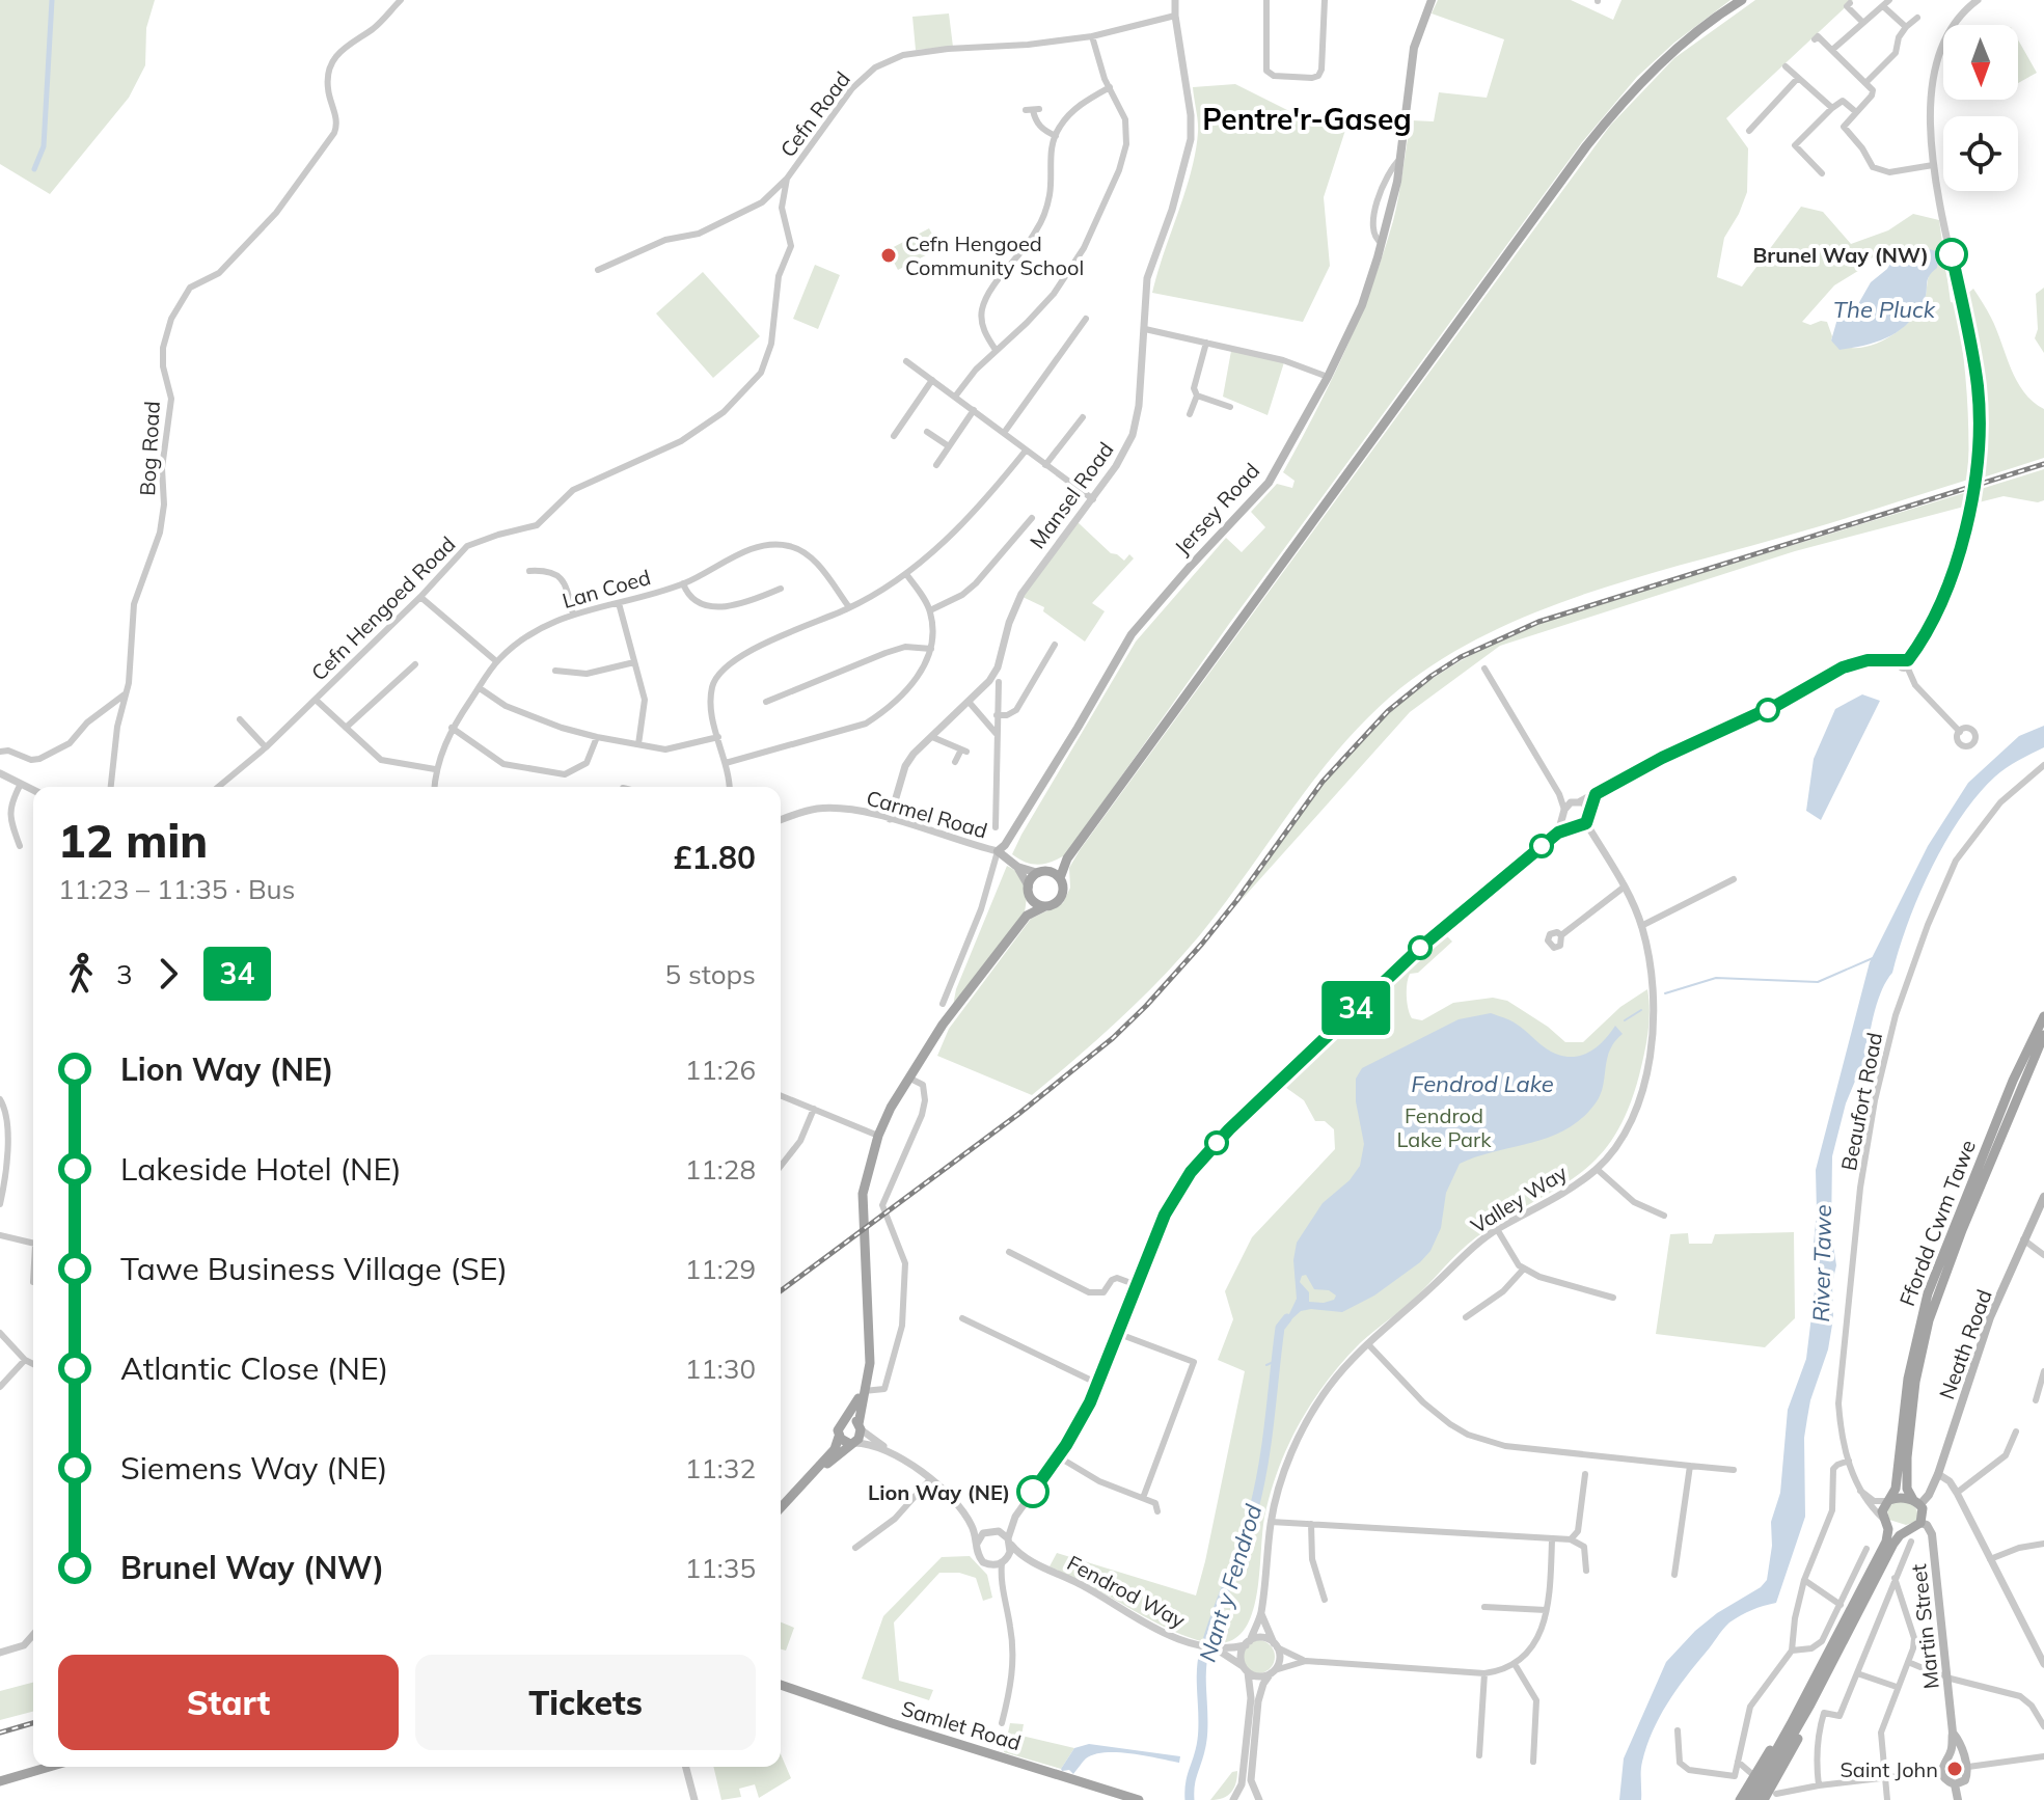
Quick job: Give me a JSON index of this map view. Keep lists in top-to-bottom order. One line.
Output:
{"streets":{"main road":["Jersey Road","Carmel Road","Ffordd Cwm Tawe","Neath Road","Martin Street","Samlet Road"],"street":["Cefn Road","Bog Road","Mansel Road","Lan Coed","Cefn Hengoed Road","Beaufort Road","Valley Way","Fendrod Way"]},"crossings":[["Cefn Road","Mansel Road"],["Cefn Road","Cefn Hengoed Road"],["Mansel Road","Carmel Road"],["Jersey Road","Carmel Road"],["Beaufort Road","Ffordd Cwm Tawe"],["Beaufort Road","Neath Road"],["Beaufort Road","Martin Street"],["Valley Way","Fendrod Way"],["Ffordd Cwm Tawe","Neath Road"],["Ffordd Cwm Tawe","Martin Street"],["Neath Road","Martin Street"]],"districts":["Pentre'r-Gaseg"],"water":["The Pluck","Fendrod Lake","River Tawe","Nant y Fendrod"],"parks":["Fendrod Lake Park"],"places":["Brunel Way (NW)","Cefn Hengoed Community School","Lion Way (NE)","Saint John"],"lines":["bus line 34"],"north":"bottom","page":{"on_map":"34","heading":["12 min","11:23 – 11:35 · Bus","£1.80"],"legs":["3","34","5 stops"],"list":[{"name":"Lion Way (NE)","value":"11:26"},{"name":"Lakeside Hotel (NE)","value":"11:28"},{"name":"Tawe Business Village (SE)","value":"11:29"},{"name":"Atlantic Close (NE)","value":"11:30"},{"name":"Siemens Way (NE)","value":"11:32"},{"name":"Brunel Way (NW)","value":"11:35"}],"buttons":["Start","Tickets"]}}
